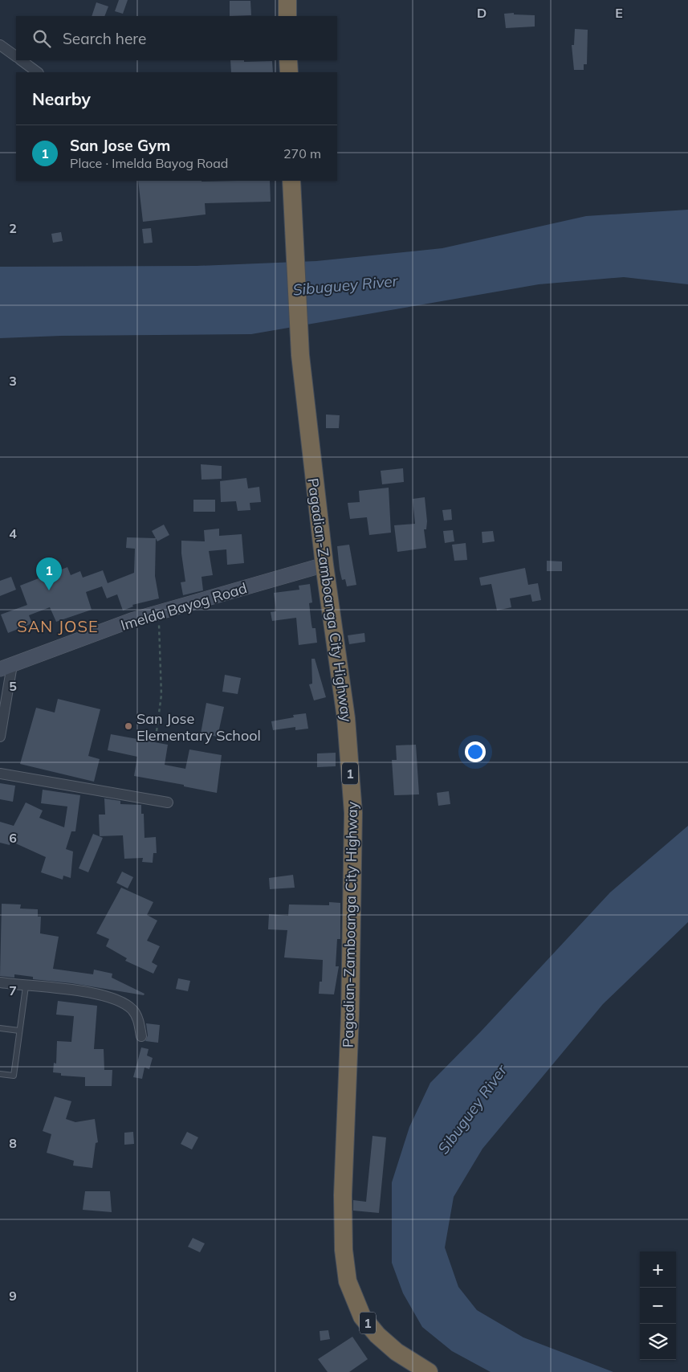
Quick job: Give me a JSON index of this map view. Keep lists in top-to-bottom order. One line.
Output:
{"streets":{"highway":["Pagadian-Zamboanga City Highway","1"],"main road":["Imelda Bayog Road"]},"crossings":[["Pagadian-Zamboanga City Highway","Imelda Bayog Road"]],"districts":["SAN JOSE"],"water":["Sibuguey River"],"places":["San Jose Elementary School"],"page":{"search":"Search here","heading":"Nearby","list":[{"mark":"1","name":"San Jose Gym","note":"Place · Imelda Bayog Road","value":"270 m"}],"pins":"1","map_buttons":["+","−"]},"grid":{"columns":["D","E"],"rows":["2","3","4","5","6","7","8","9"]}}
